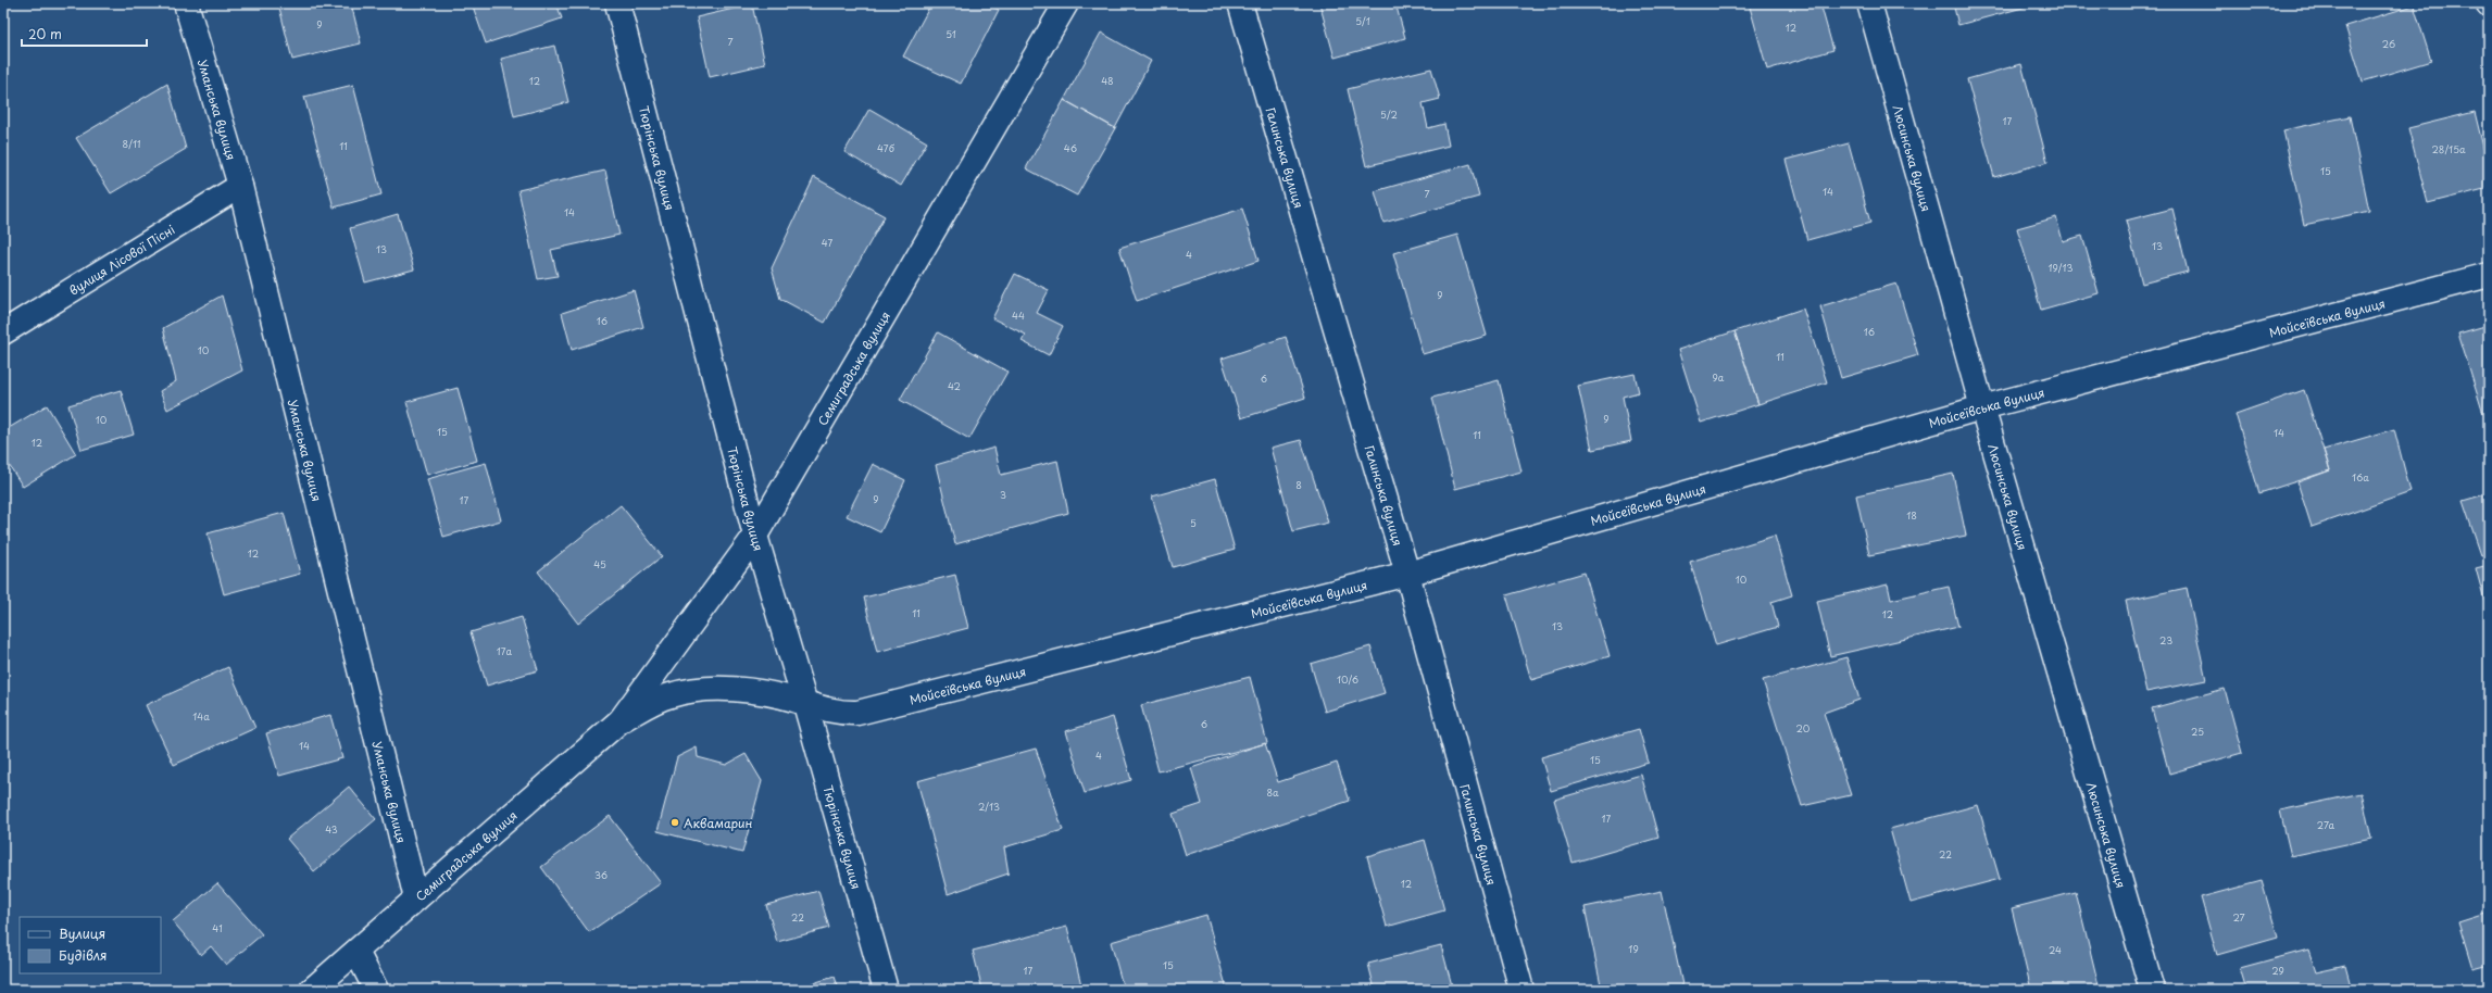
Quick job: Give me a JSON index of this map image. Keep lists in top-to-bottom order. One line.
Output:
{"streets":{"street":["Уманська вулиця","Тюрінська вулиця","Галинська вулиця","Люсинська вулиця","вулиця Лісової Пісні","Мойсеївська вулиця","Семиградська вулиця"]},"crossings":[["Уманська вулиця","вулиця Лісової Пісні"],["Уманська вулиця","Семиградська вулиця"],["Тюрінська вулиця","Мойсеївська вулиця"],["Тюрінська вулиця","Семиградська вулиця"],["Галинська вулиця","Мойсеївська вулиця"],["Люсинська вулиця","Мойсеївська вулиця"],["Мойсеївська вулиця","Семиградська вулиця"]],"places":["Аквамарин"],"house_numbers":["5/1","9","12","51","7","26","12","48","5/2","17","8/11","11","47б","46","28/15а","15","14","7","14","47","13","13","4","19/13","9","44","16","16","10","11","9а","6","42","9","10","15","14","11","12","16а","8","3","9","17","18","5","12","45","10","11","12","13","23","17а","10/6","14а","6","20","25","14","4","15","8а","2/13","17","27а","43","22","36","12","22","27","41","19","24","15","17","29"],"legend":["Вулиця","Будівля"],"scale_bar":"20 m"}
